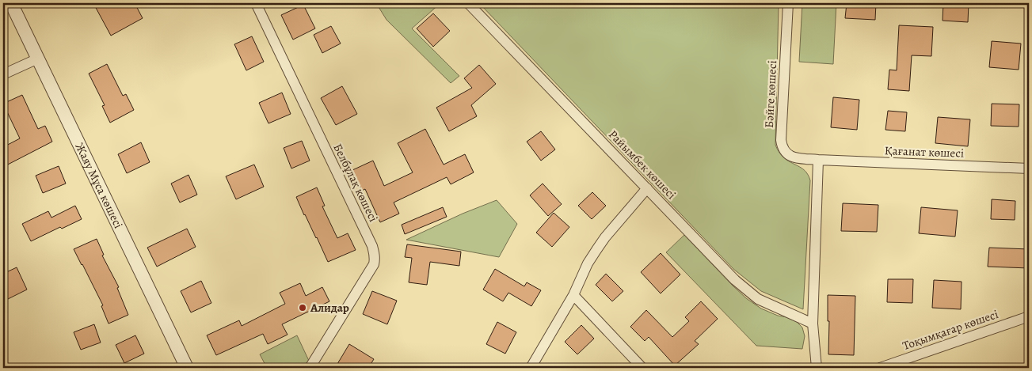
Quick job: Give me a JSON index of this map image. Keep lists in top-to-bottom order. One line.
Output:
{"streets":{"street":["Бәйге көшесі","Қағанат көшесі","Райымбек көшесі","Белбұлақ көшесі","Жаяу Мұса көшесі","Тоқымқағар көшесі"]},"crossings":[["Бәйге көшесі","Қағанат көшесі"]],"places":["Алидар"]}
